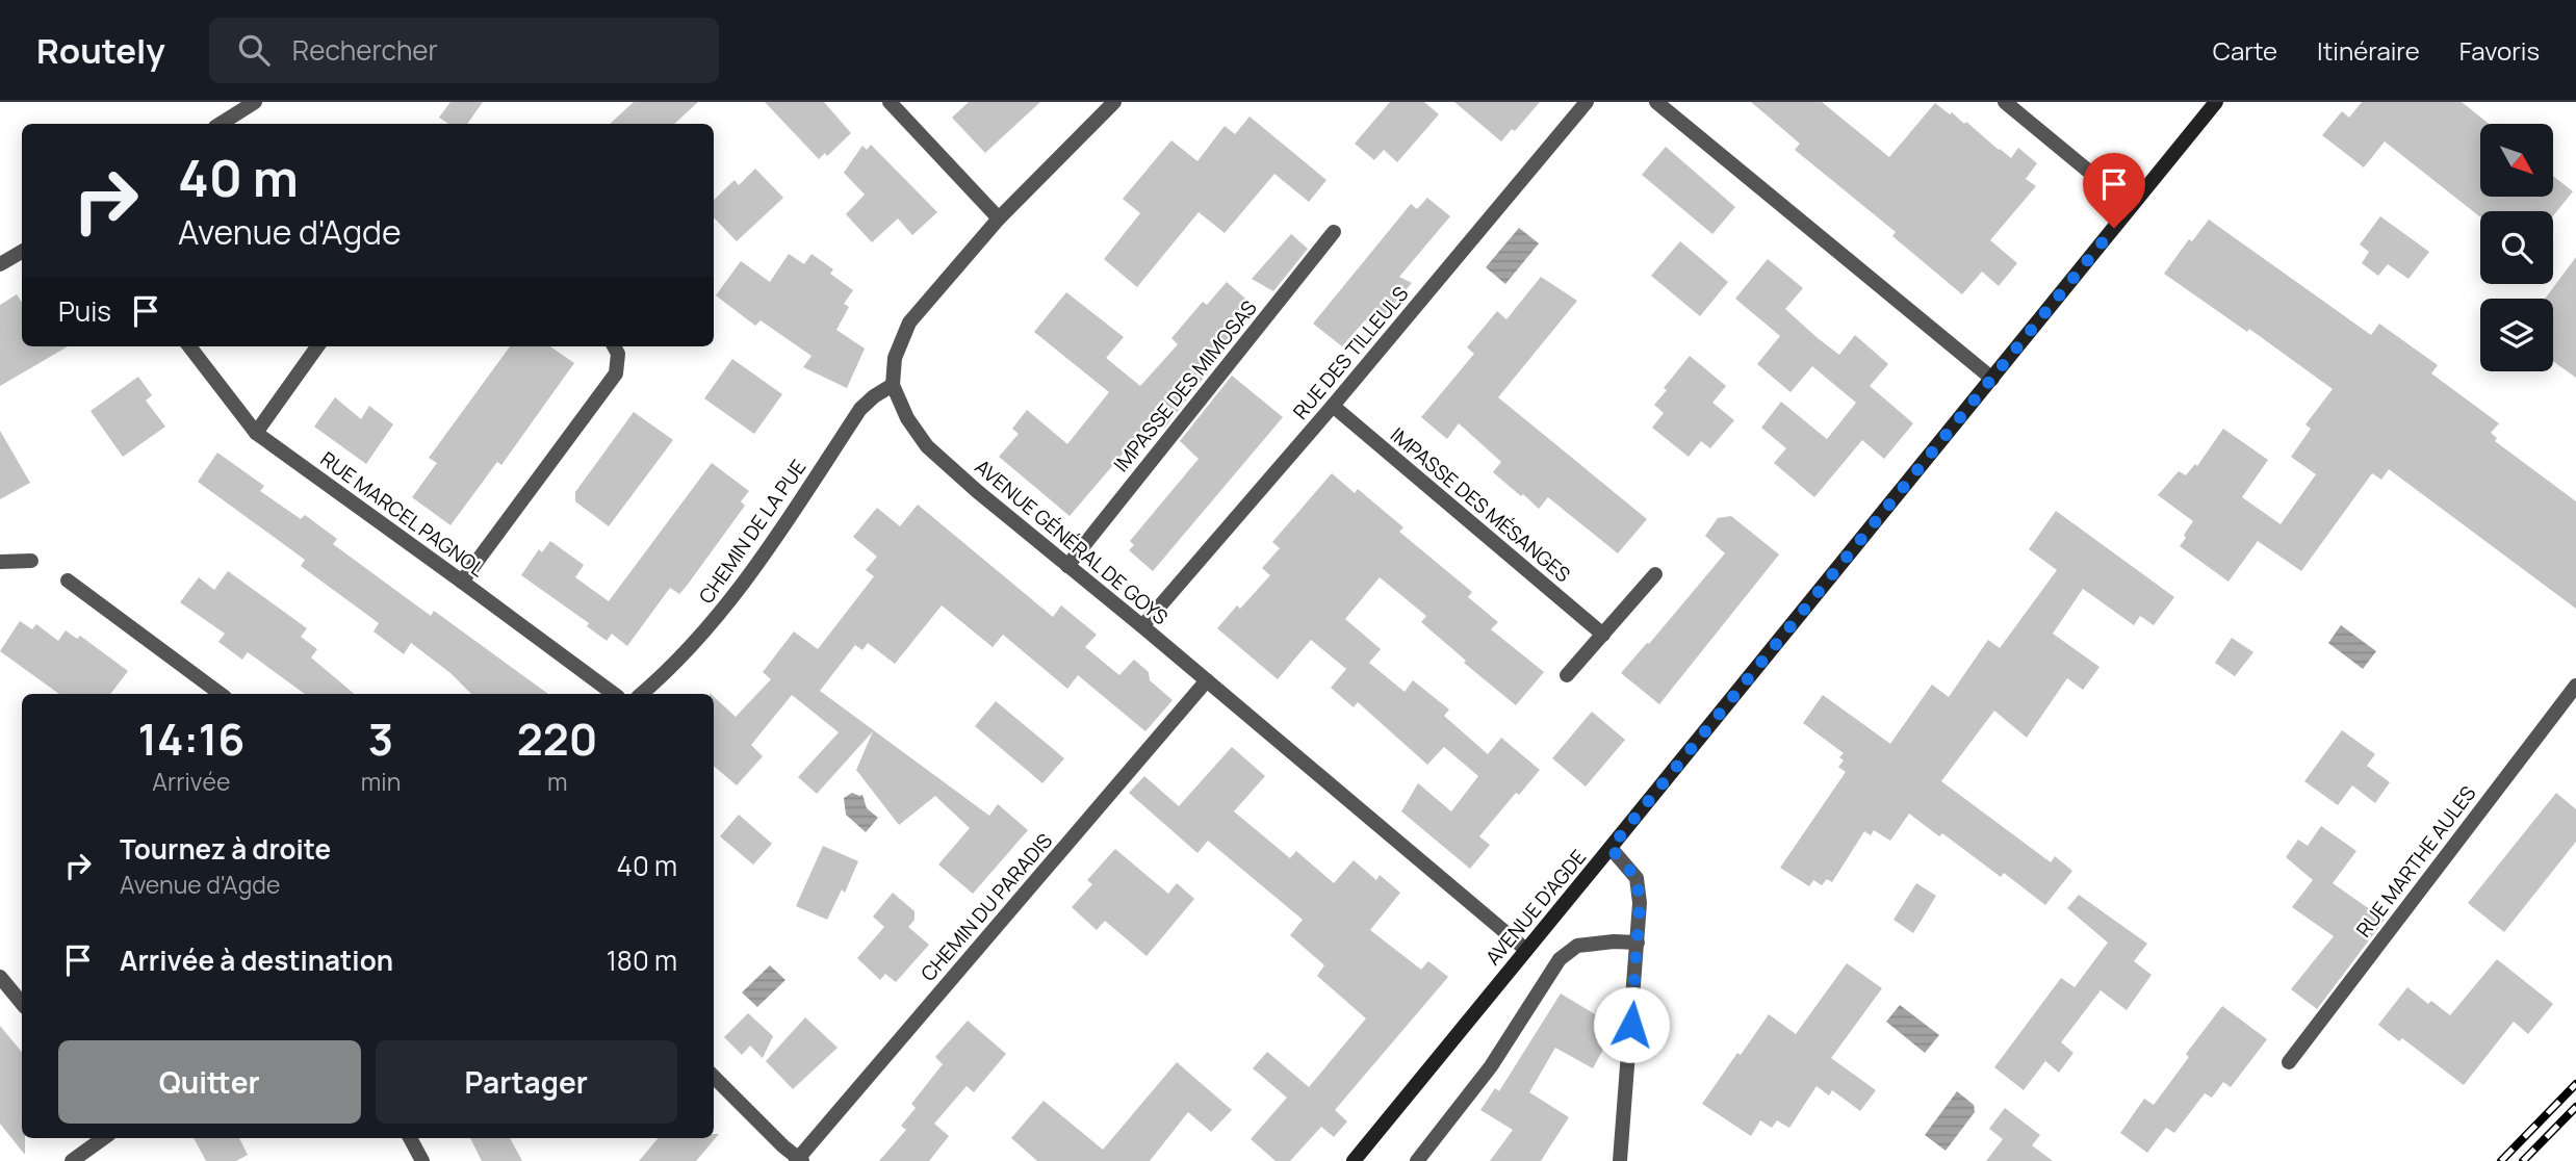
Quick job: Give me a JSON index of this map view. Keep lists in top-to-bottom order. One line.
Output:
{"streets":{"main road":["AVENUE D'AGDE"],"street":["RUE DES TILLEULS","IMPASSE DES MIMOSAS","IMPASSE DES MÉSANGES","RUE MARCEL PAGNOL","CHEMIN DE LA PUE","AVENUE GÉNÉRAL DE GOYS","RUE MARTHE AULES","CHEMIN DU PARADIS"]},"crossings":[["RUE DES TILLEULS","IMPASSE DES MÉSANGES"],["RUE DES TILLEULS","AVENUE GÉNÉRAL DE GOYS"],["IMPASSE DES MIMOSAS","AVENUE GÉNÉRAL DE GOYS"],["CHEMIN DE LA PUE","AVENUE GÉNÉRAL DE GOYS"],["AVENUE GÉNÉRAL DE GOYS","CHEMIN DU PARADIS"],["AVENUE GÉNÉRAL DE GOYS","AVENUE D'AGDE"]],"north":"bottom right","page":{"header":"Routely","search":"Rechercher","nav":["Carte","Itinéraire","Favoris"],"turn":["40 m","Avenue d'Agde"],"then":"Puis","eta":["14:16","Arrivée","3","min","220","m"],"list":[{"name":"Tournez à droite","note":"Avenue d'Agde","value":"40 m"},{"name":"Arrivée à destination","value":"180 m"}],"buttons":["Quitter","Partager"]}}
